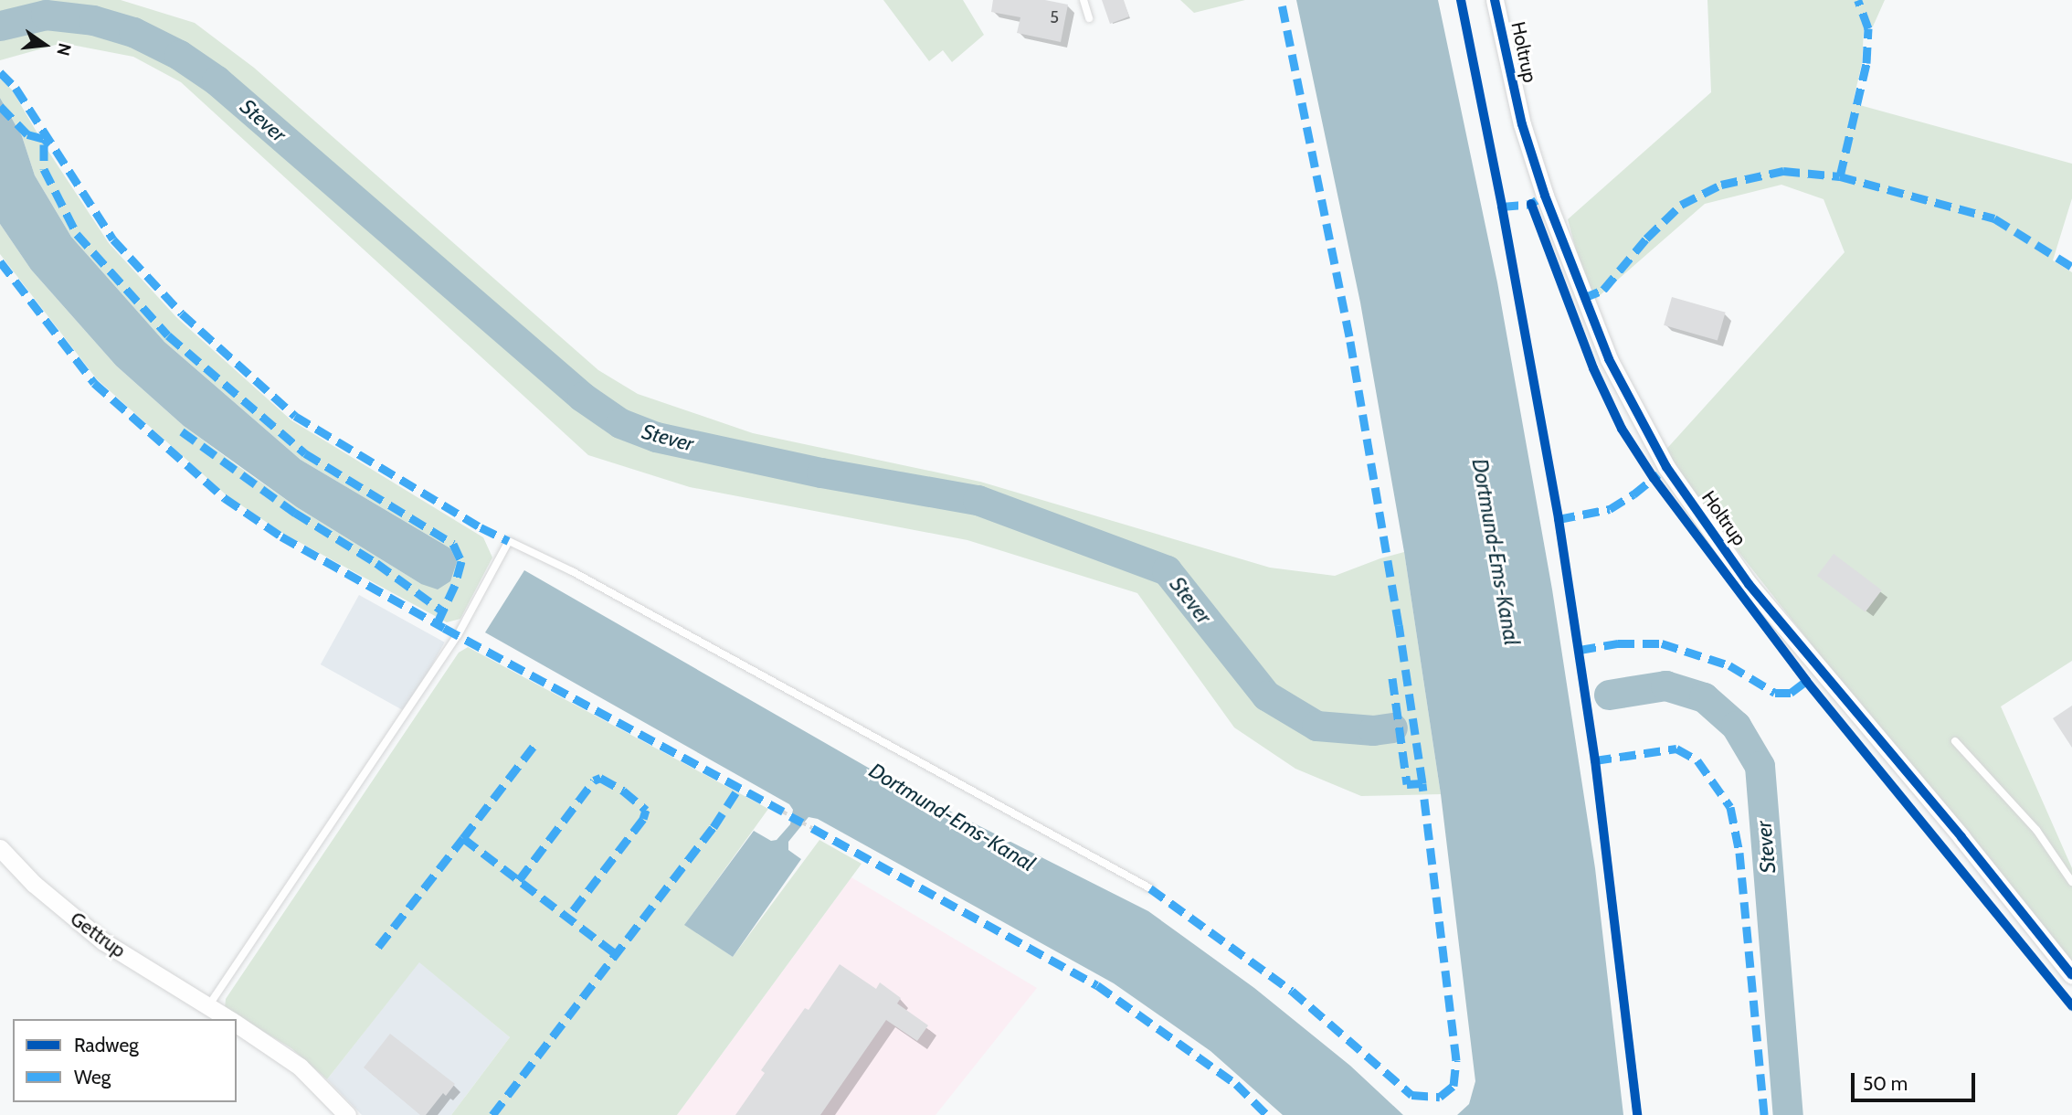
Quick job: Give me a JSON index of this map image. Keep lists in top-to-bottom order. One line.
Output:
{"streets":{"street":["Holtrup","Gettrup"]},"water":["Stever","Dortmund-Ems-Kanal"],"house_numbers":["5"],"legend":["Radweg","Weg"],"scale_bar":"50 m","north":"right"}
